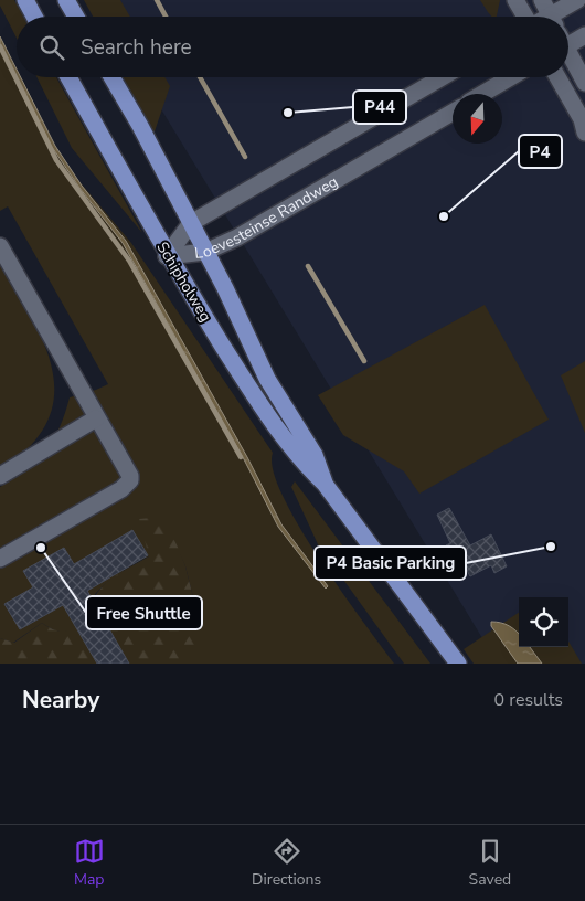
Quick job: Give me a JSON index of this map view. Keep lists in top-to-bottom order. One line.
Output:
{"streets":{"main road":["Schipholweg"],"street":["Loevesteinse Randweg"]},"crossings":[["Loevesteinse Randweg","Schipholweg"]],"places":["P44","P4","P4 Basic Parking","Free Shuttle"],"north":"bottom","page":{"search":"Search here","heading":["Nearby","0 results"],"nav":["Map","Directions","Saved"]}}
